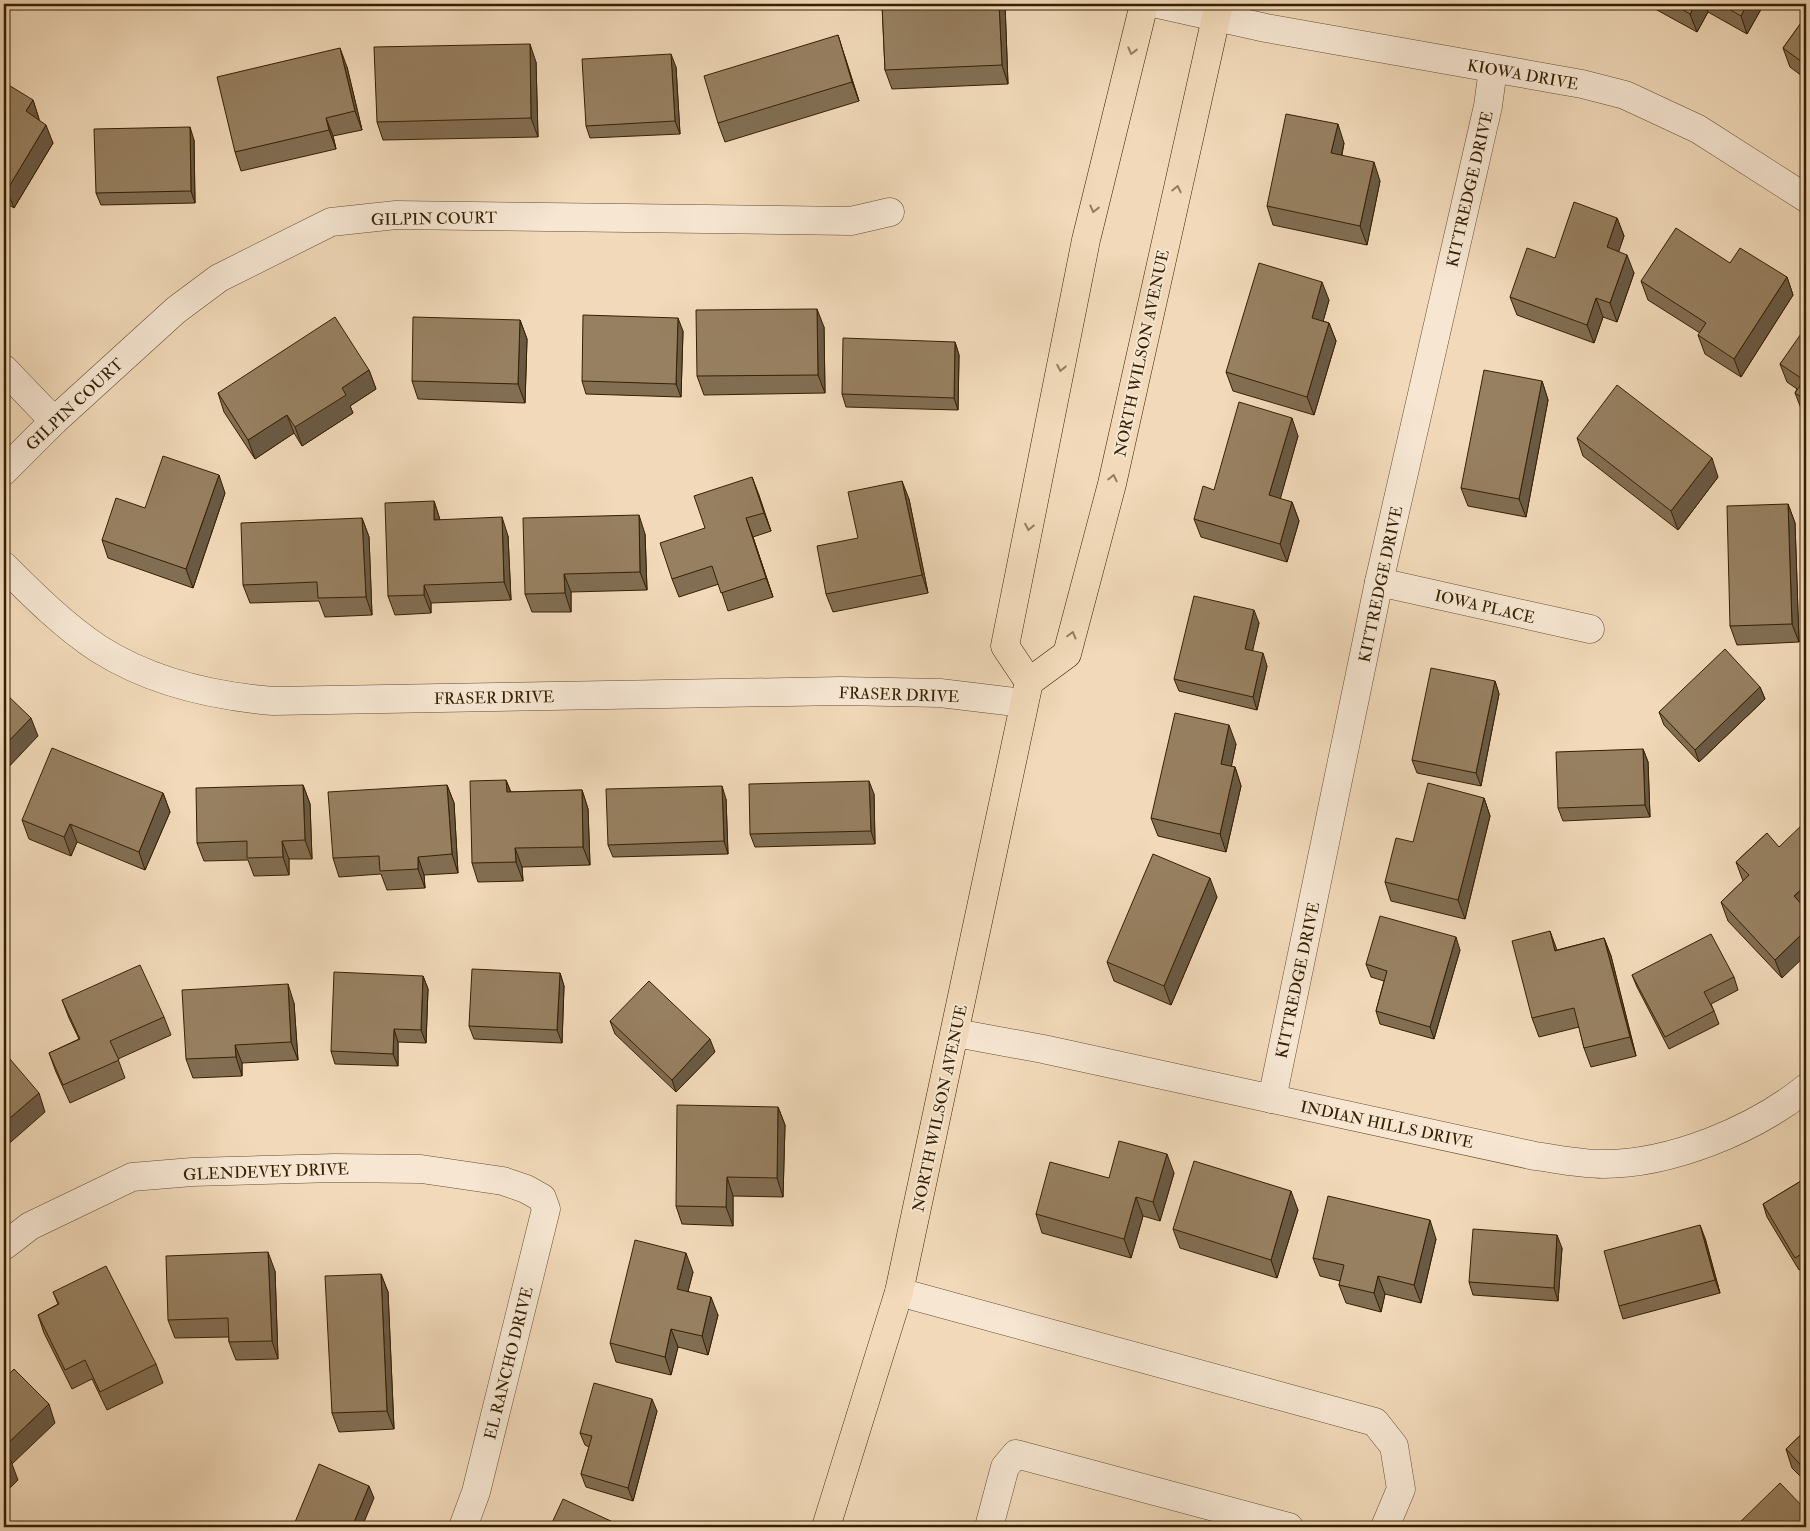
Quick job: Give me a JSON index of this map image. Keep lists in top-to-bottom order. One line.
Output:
{"streets":{"main road":["NORTH WILSON AVENUE"],"street":["KIOWA DRIVE","KITTREDGE DRIVE","GILPIN COURT","IOWA PLACE","FRASER DRIVE","INDIAN HILLS DRIVE","GLENDEVEY DRIVE","EL RANCHO DRIVE"]},"crossings":[["KIOWA DRIVE","KITTREDGE DRIVE"],["KIOWA DRIVE","NORTH WILSON AVENUE"],["KITTREDGE DRIVE","IOWA PLACE"],["KITTREDGE DRIVE","INDIAN HILLS DRIVE"],["NORTH WILSON AVENUE","FRASER DRIVE"],["NORTH WILSON AVENUE","INDIAN HILLS DRIVE"],["GLENDEVEY DRIVE","EL RANCHO DRIVE"]]}
